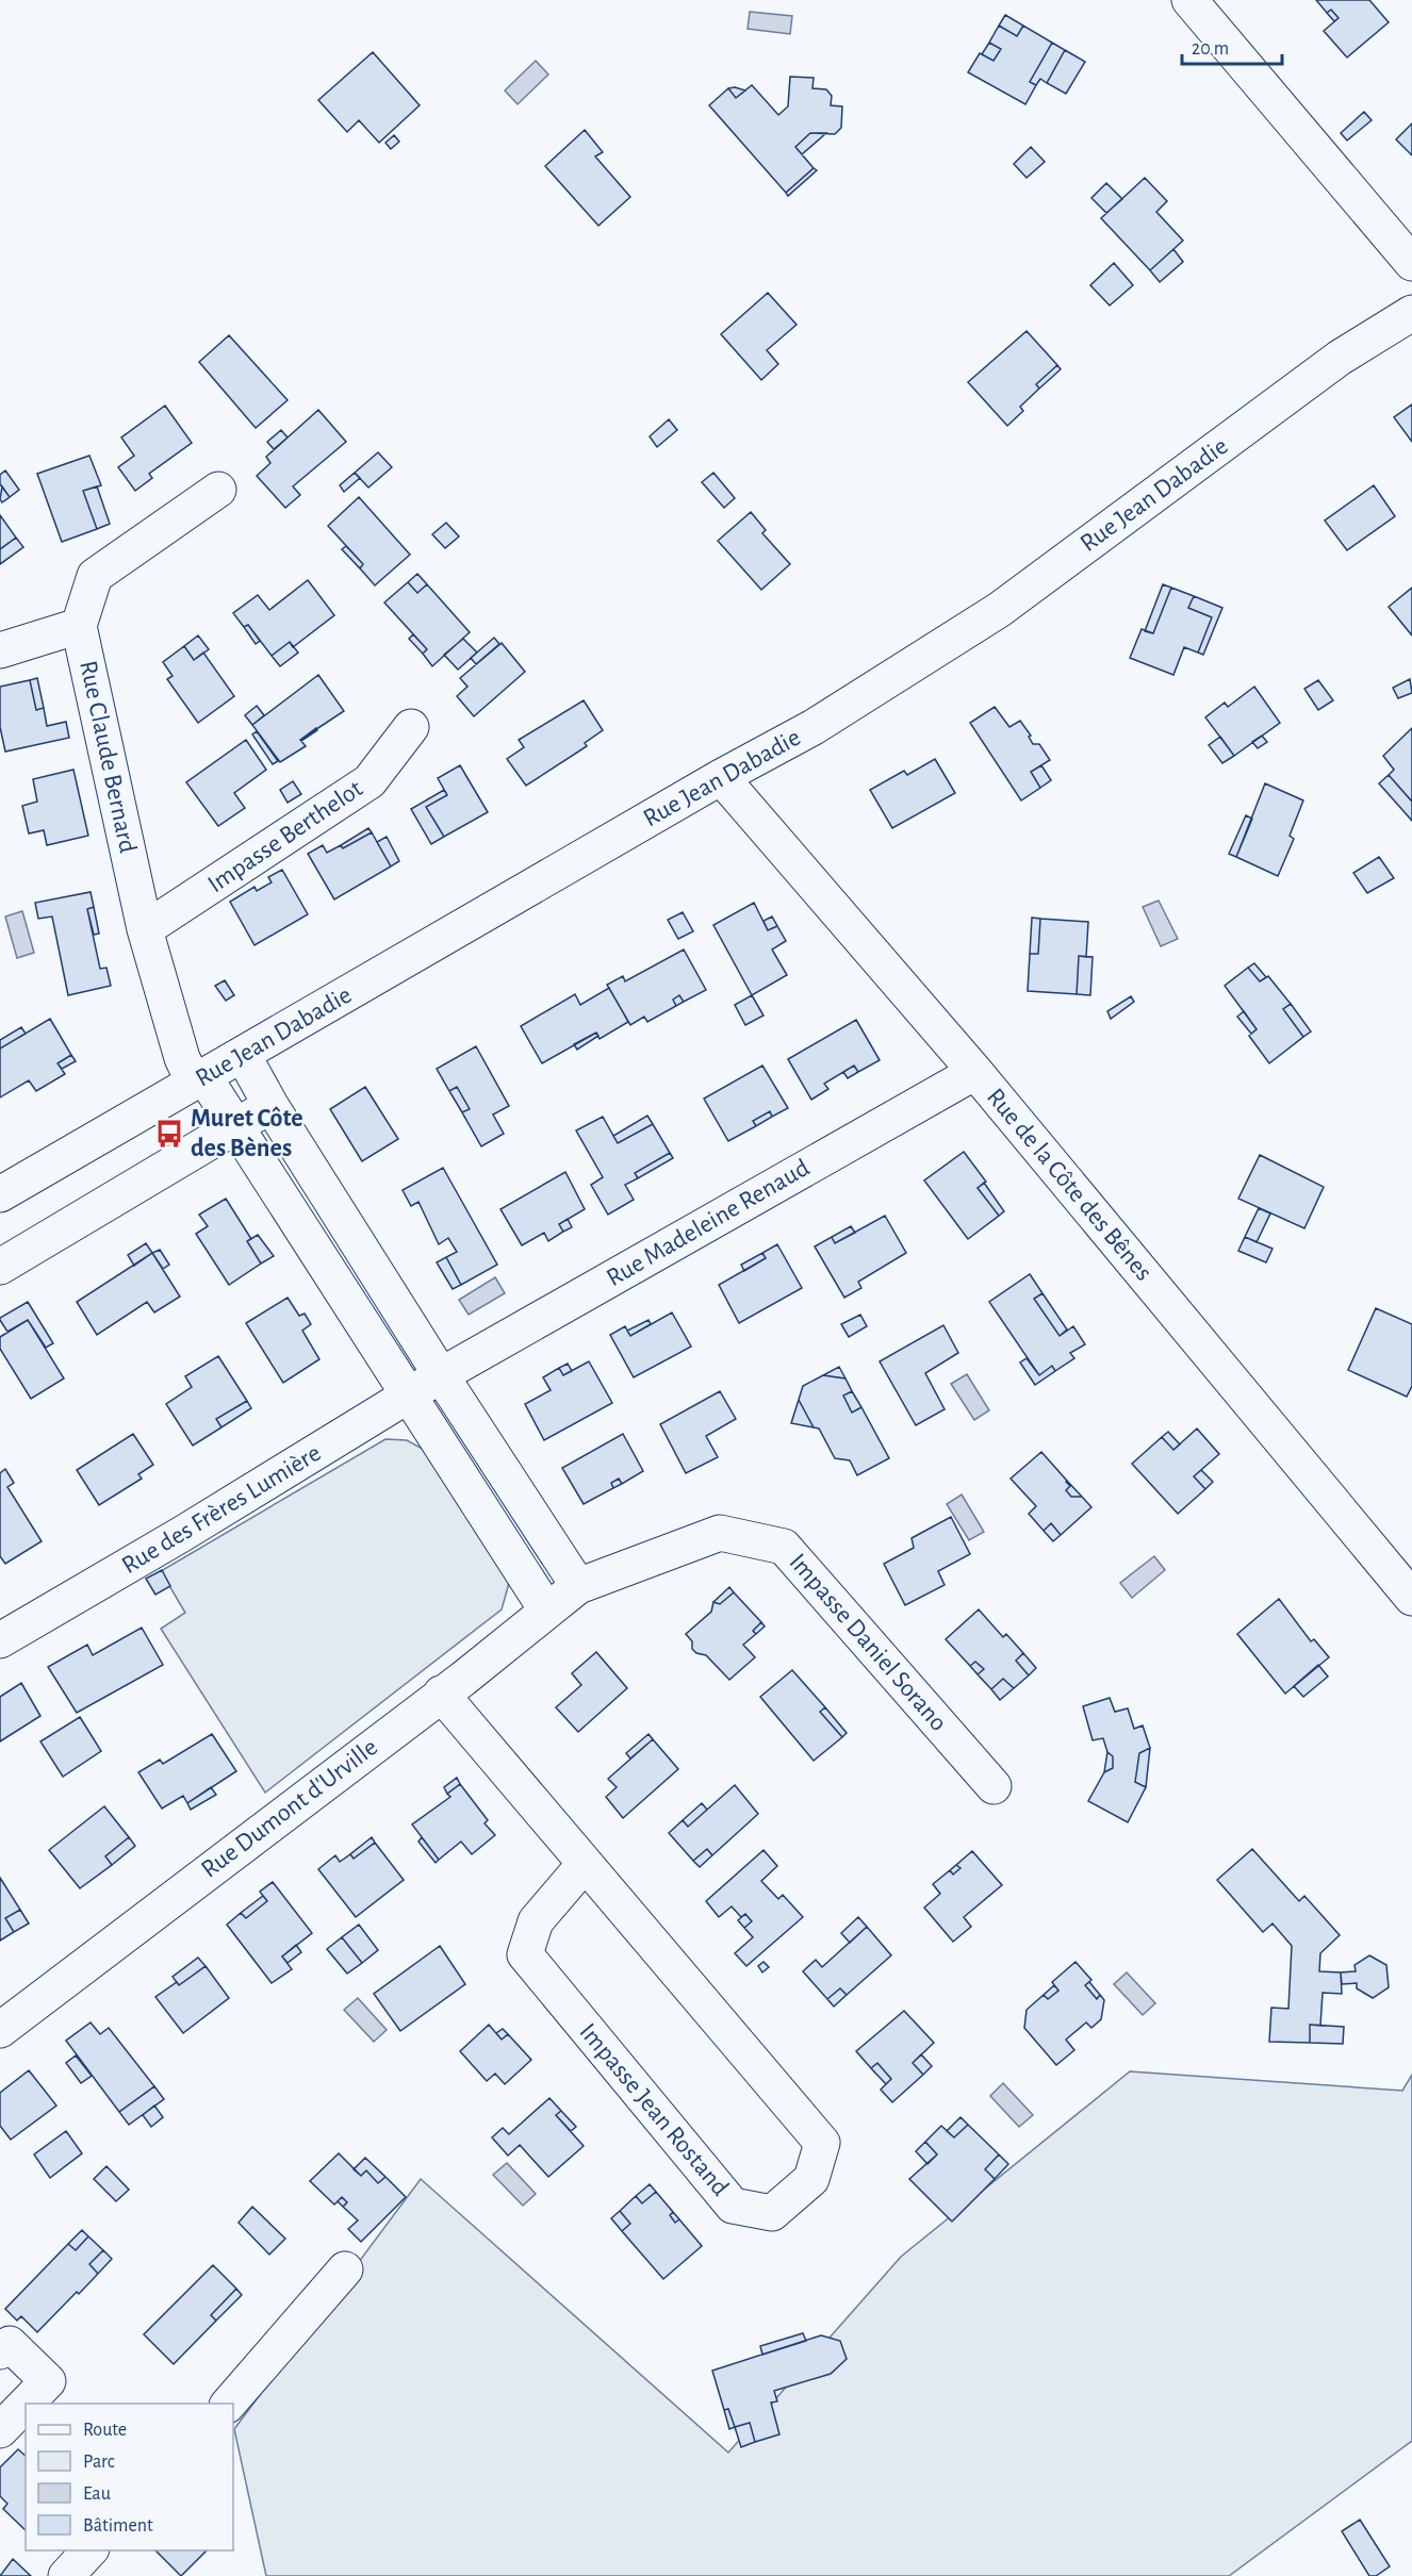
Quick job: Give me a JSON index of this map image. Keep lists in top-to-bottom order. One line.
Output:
{"streets":{"street":["Rue Jean Dabadie","Rue Claude Bernard","Impasse Berthelot","Rue de la Côte des Bênes","Rue Madeleine Renaud","Rue des Frères Lumière","Impasse Daniel Sorano","Rue Dumont d'Urville","Impasse Jean Rostand"]},"crossings":[["Rue Jean Dabadie","Rue Claude Bernard"],["Rue Jean Dabadie","Rue de la Côte des Bênes"],["Rue Claude Bernard","Impasse Berthelot"],["Rue Claude Bernard","Rue des Frères Lumière"],["Rue Claude Bernard","Rue Dumont d'Urville"],["Rue de la Côte des Bênes","Rue Madeleine Renaud"],["Rue Madeleine Renaud","Rue des Frères Lumière"],["Impasse Daniel Sorano","Rue Dumont d'Urville"],["Rue Dumont d'Urville","Impasse Jean Rostand"]],"places":{"bus stop":["Muret Côte des Bènes"]},"legend":["Route","Parc","Eau","Bâtiment"],"scale_bar":"20 m"}
